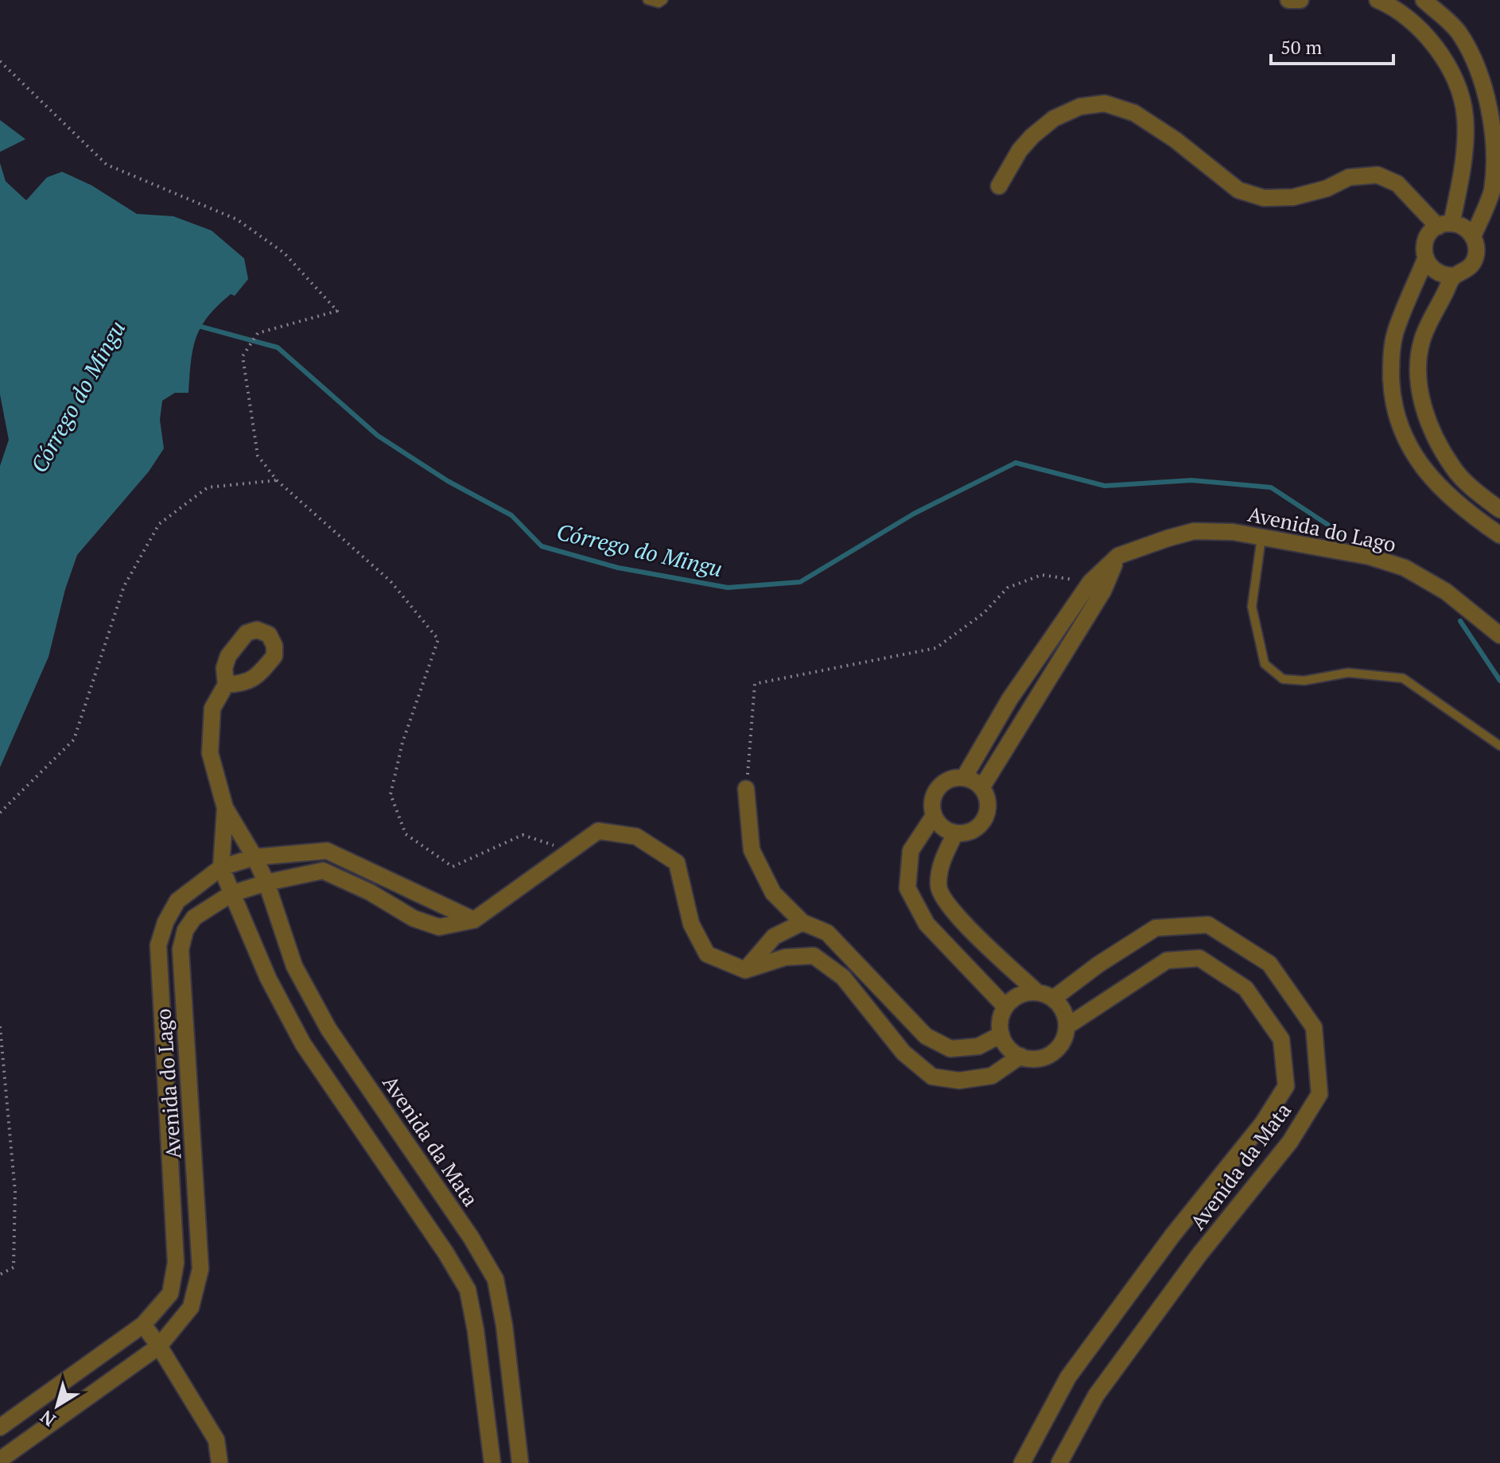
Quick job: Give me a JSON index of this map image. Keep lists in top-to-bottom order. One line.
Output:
{"streets":{"street":["Avenida do Lago","Avenida da Mata"]},"crossings":[["Avenida do Lago","Avenida da Mata"]],"water":["Córrego do Mingu"],"scale_bar":"50 m","north":"bottom left"}
